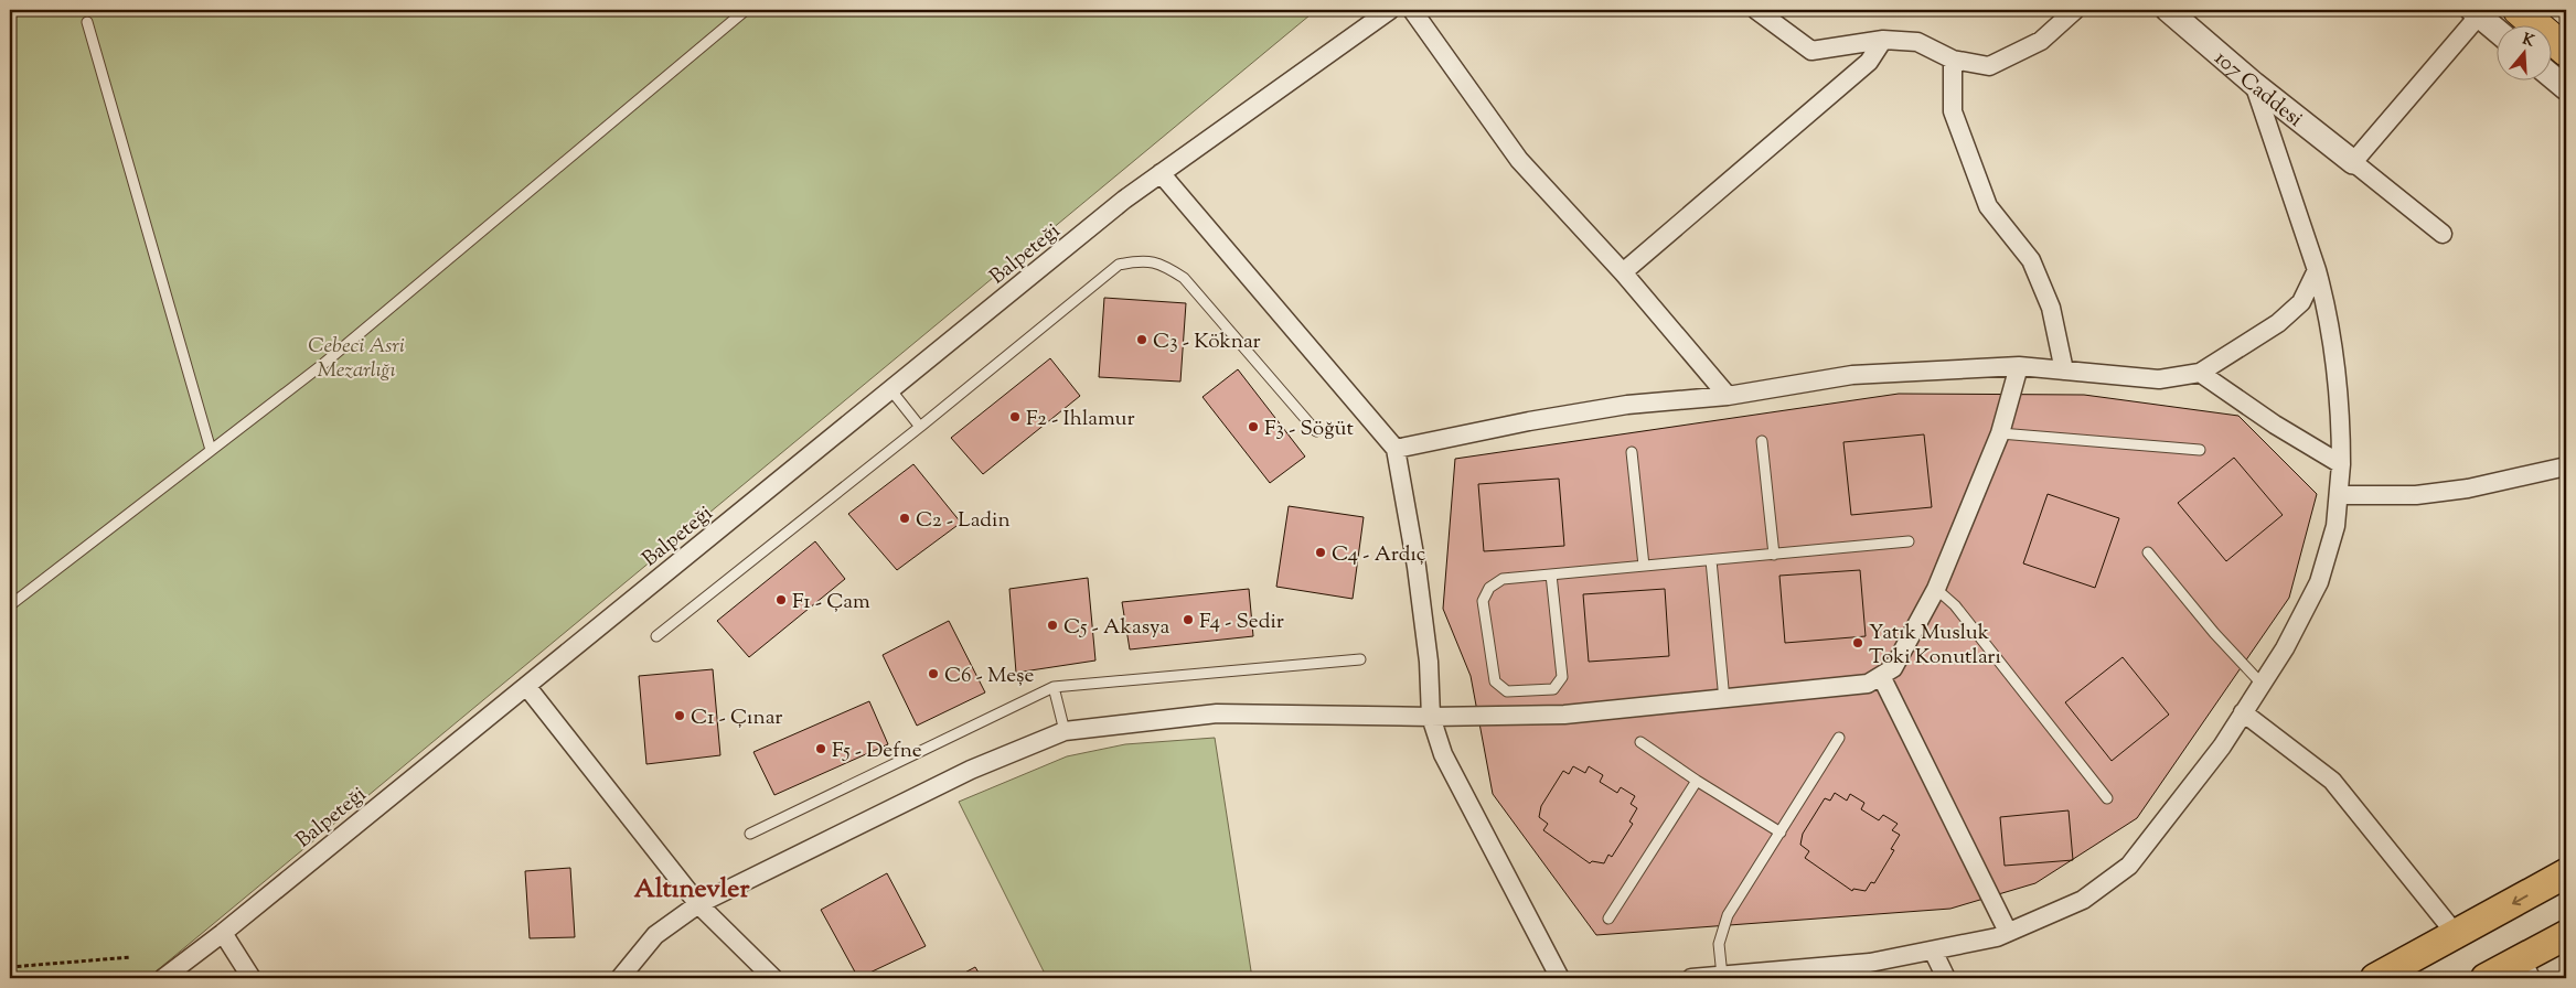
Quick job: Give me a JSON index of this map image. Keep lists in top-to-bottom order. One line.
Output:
{"streets":{"street":["107 Caddesi","Balpeteği"]},"districts":["Altınevler"],"parks":["Cebeci Asri Mezarlığı"],"places":["C3 - Köknar","F2 - Ihlamur","F3 - Söğüt","C2 - Ladin","C4 - Ardıç","F1 - Çam","F4 - Sedir","C5 - Akasya","Yatık Musluk Toki Konutları","C6 - Meşe","C1 - Çınar","F5 - Defne"],"north":"top"}
